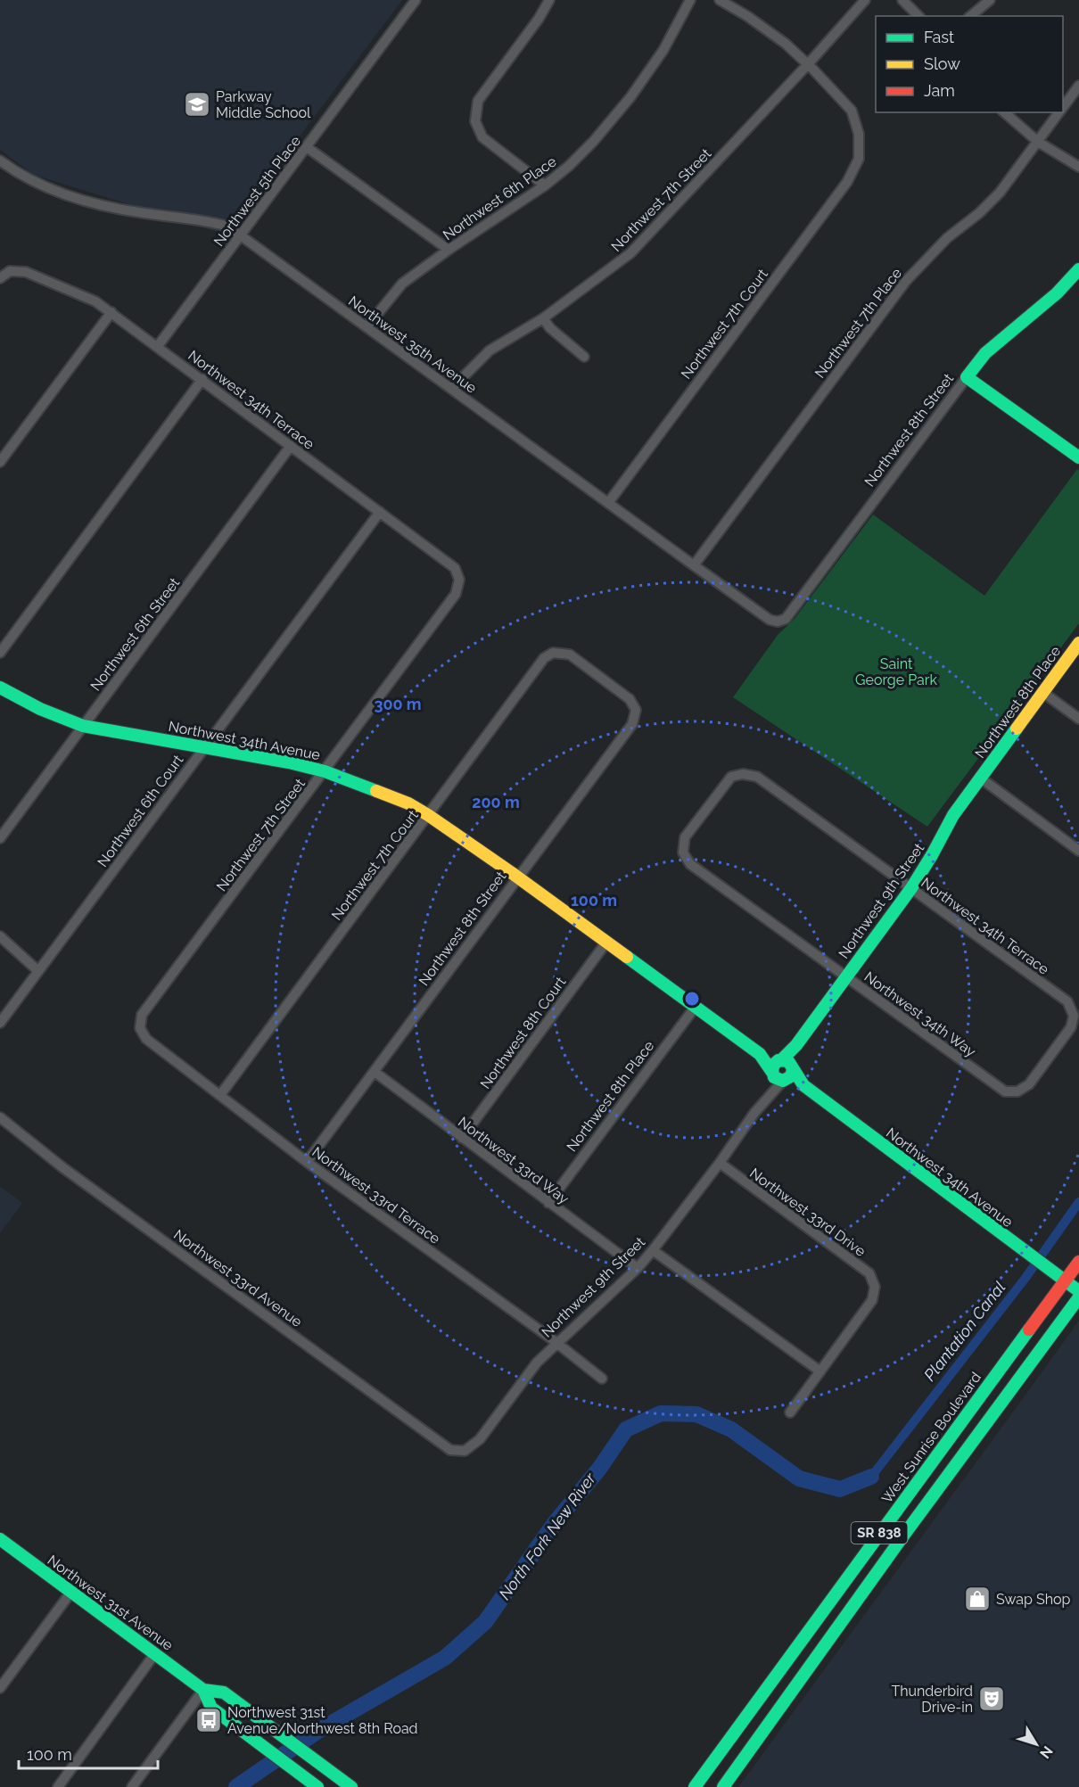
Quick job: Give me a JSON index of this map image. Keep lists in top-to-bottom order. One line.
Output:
{"streets":{"street":["Northwest 5th Place","Northwest 6th Place","Northwest 7th Street","Northwest 7th Place","Northwest 7th Court","Northwest 35th Avenue","Northwest 34th Terrace","Northwest 8th Street","Northwest 6th Street","Northwest 8th Place","Northwest 34th Avenue","Northwest 6th Court","Northwest 9th Street","Northwest 34th Way","Northwest 8th Court","Northwest 33rd Way","Northwest 33rd Terrace","Northwest 33rd Drive","Northwest 33rd Avenue","West Sunrise Boulevard","SR 838","Northwest 31st Avenue"]},"crossings":[["Northwest 5th Place","Northwest 35th Avenue"],["Northwest 5th Place","Northwest 34th Terrace"],["Northwest 6th Place","Northwest 35th Avenue"],["Northwest 7th Street","Northwest 7th Court"],["Northwest 7th Street","Northwest 35th Avenue"],["Northwest 7th Street","Northwest 34th Terrace"],["Northwest 7th Street","Northwest 34th Avenue"],["Northwest 7th Street","Northwest 33rd Terrace"],["Northwest 7th Place","Northwest 35th Avenue"],["Northwest 7th Court","Northwest 35th Avenue"],["Northwest 7th Court","Northwest 8th Street"],["Northwest 7th Court","Northwest 34th Avenue"],["Northwest 7th Court","Northwest 33rd Terrace"],["Northwest 35th Avenue","Northwest 8th Street"],["Northwest 34th Terrace","Northwest 6th Street"],["Northwest 34th Terrace","Northwest 6th Court"],["Northwest 34th Terrace","Northwest 9th Street"],["Northwest 34th Terrace","Northwest 34th Way"],["Northwest 8th Street","Northwest 34th Avenue"],["Northwest 8th Street","Northwest 33rd Way"],["Northwest 8th Street","Northwest 33rd Terrace"],["Northwest 6th Street","Northwest 34th Avenue"],["Northwest 8th Place","Northwest 34th Avenue"],["Northwest 8th Place","Northwest 9th Street"],["Northwest 8th Place","Northwest 33rd Way"],["Northwest 34th Avenue","Northwest 6th Court"],["Northwest 34th Avenue","Northwest 9th Street"],["Northwest 34th Avenue","Northwest 8th Court"],["Northwest 34th Avenue","West Sunrise Boulevard"],["Northwest 9th Street","Northwest 34th Way"],["Northwest 9th Street","Northwest 33rd Way"],["Northwest 9th Street","Northwest 33rd Terrace"],["Northwest 9th Street","Northwest 33rd Drive"],["Northwest 9th Street","Northwest 33rd Avenue"],["Northwest 8th Court","Northwest 33rd Way"]],"water":["Plantation Canal","North Fork New River"],"parks":["Saint George Park"],"places":{"school or university":["Parkway Middle School"],"shop":["Swap Shop"],"theatre":["Thunderbird Drive-in"],"bus stop":["Northwest 31st Avenue/Northwest 8th Road"]},"legend":["Fast","Slow","Jam"],"scale_bar":"100 m","north":"bottom right","rings":["300 m","200 m","100 m"]}
